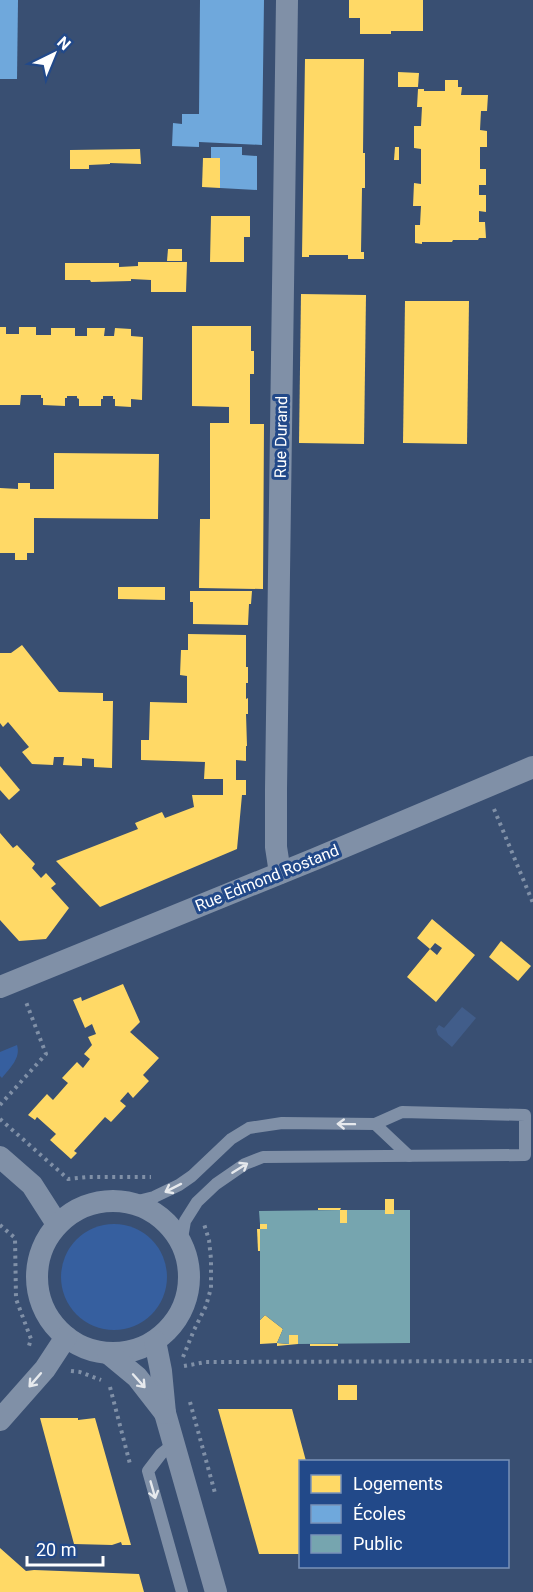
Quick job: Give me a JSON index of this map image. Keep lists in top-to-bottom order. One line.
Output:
{"streets":{"street":["Rue Durand","Rue Edmond Rostand"]},"crossings":[["Rue Durand","Rue Edmond Rostand"]],"legend":["Logements","Écoles","Public"],"scale_bar":"20 m","north":"top right"}
